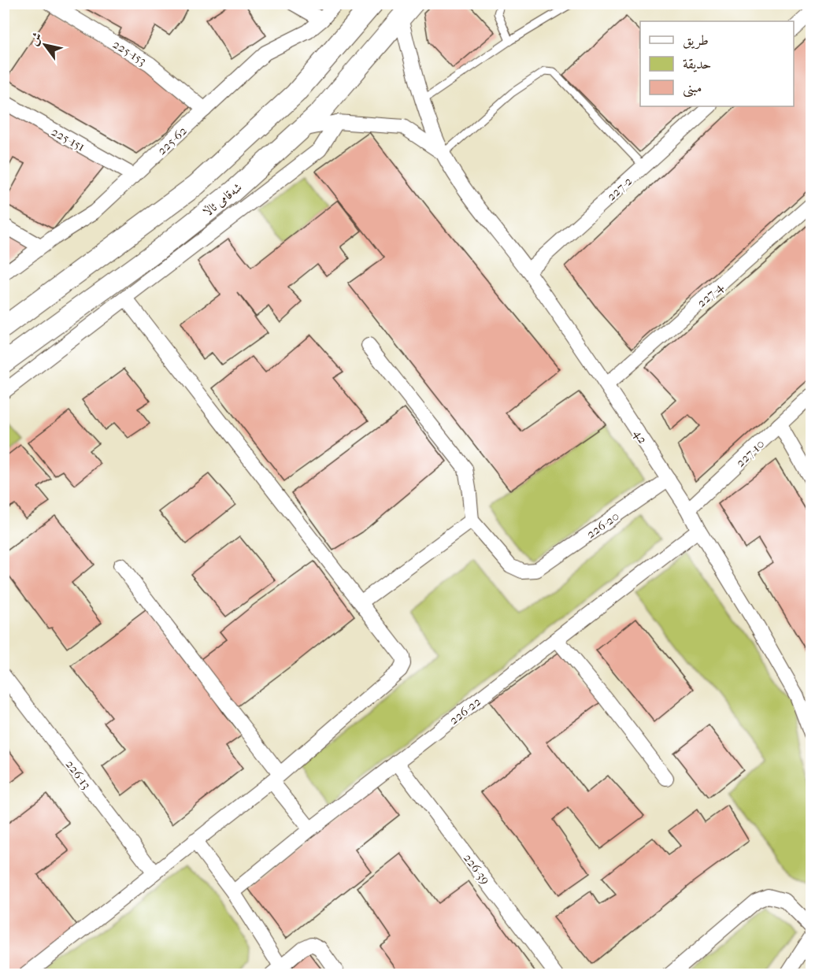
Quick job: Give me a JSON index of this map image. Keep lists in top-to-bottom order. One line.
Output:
{"streets":{"main road":["شه‌قامی ئاڵا"],"street":["225-153","225-151","225-62","227-2","227-4","42","227-10","226-20","226-22","226-13","226-39"]},"crossings":[["225-153","225-62"],["225-151","225-62"],["227-2","42"],["شه‌قامی ئاڵا","42"],["227-4","42"],["42","227-10"],["42","226-20"],["42","226-22"],["226-22","226-39"]],"legend":["طريق","حديقة","مبنى"],"north":"top left"}
